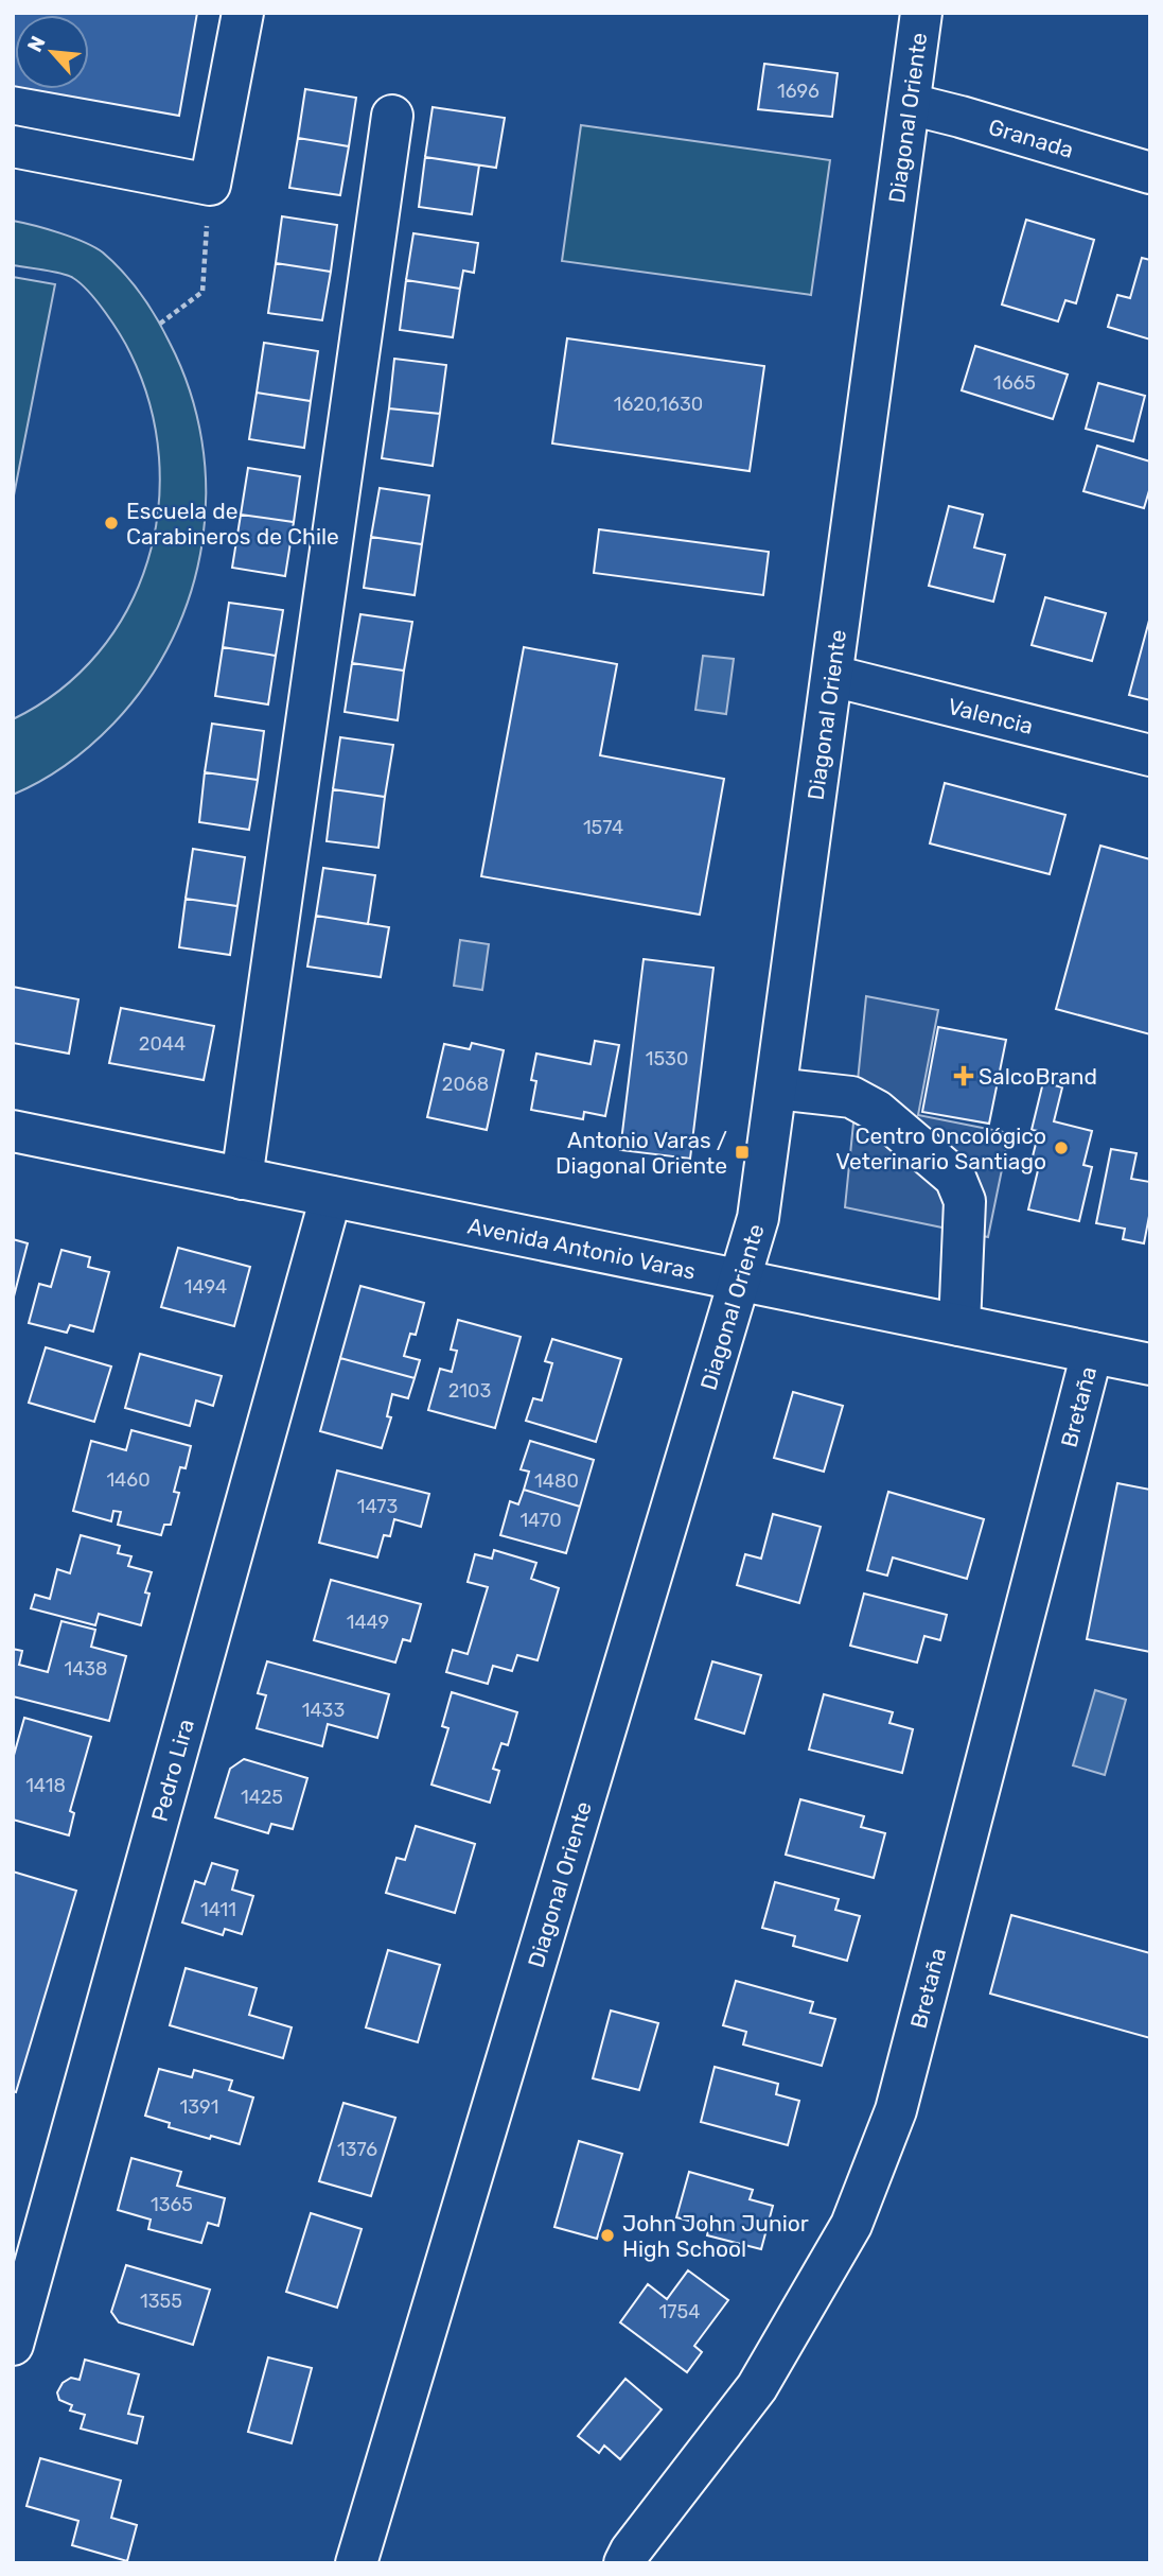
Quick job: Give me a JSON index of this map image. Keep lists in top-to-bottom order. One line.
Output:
{"streets":{"main road":["Diagonal Oriente","Granada","Valencia","Avenida Antonio Varas","Bretaña","Pedro Lira"]},"crossings":[["Diagonal Oriente","Granada"],["Diagonal Oriente","Valencia"],["Diagonal Oriente","Avenida Antonio Varas"],["Avenida Antonio Varas","Bretaña"],["Avenida Antonio Varas","Pedro Lira"]],"places":{"other":["Escuela de Carabineros de Chile","Centro Oncológico Veterinario Santiago","John John Junior High School"],"health":["SalcoBrand"],"transit":["Antonio Varas / Diagonal Oriente"]},"house_numbers":["1696","1665","1620,1630","1574","2044","1530","2068","1494","2103","1460","1480","1473","1470","1449","1438","1433","1418","1425","1411","1391","1376","1365","1355","1754"],"north":"top left"}
